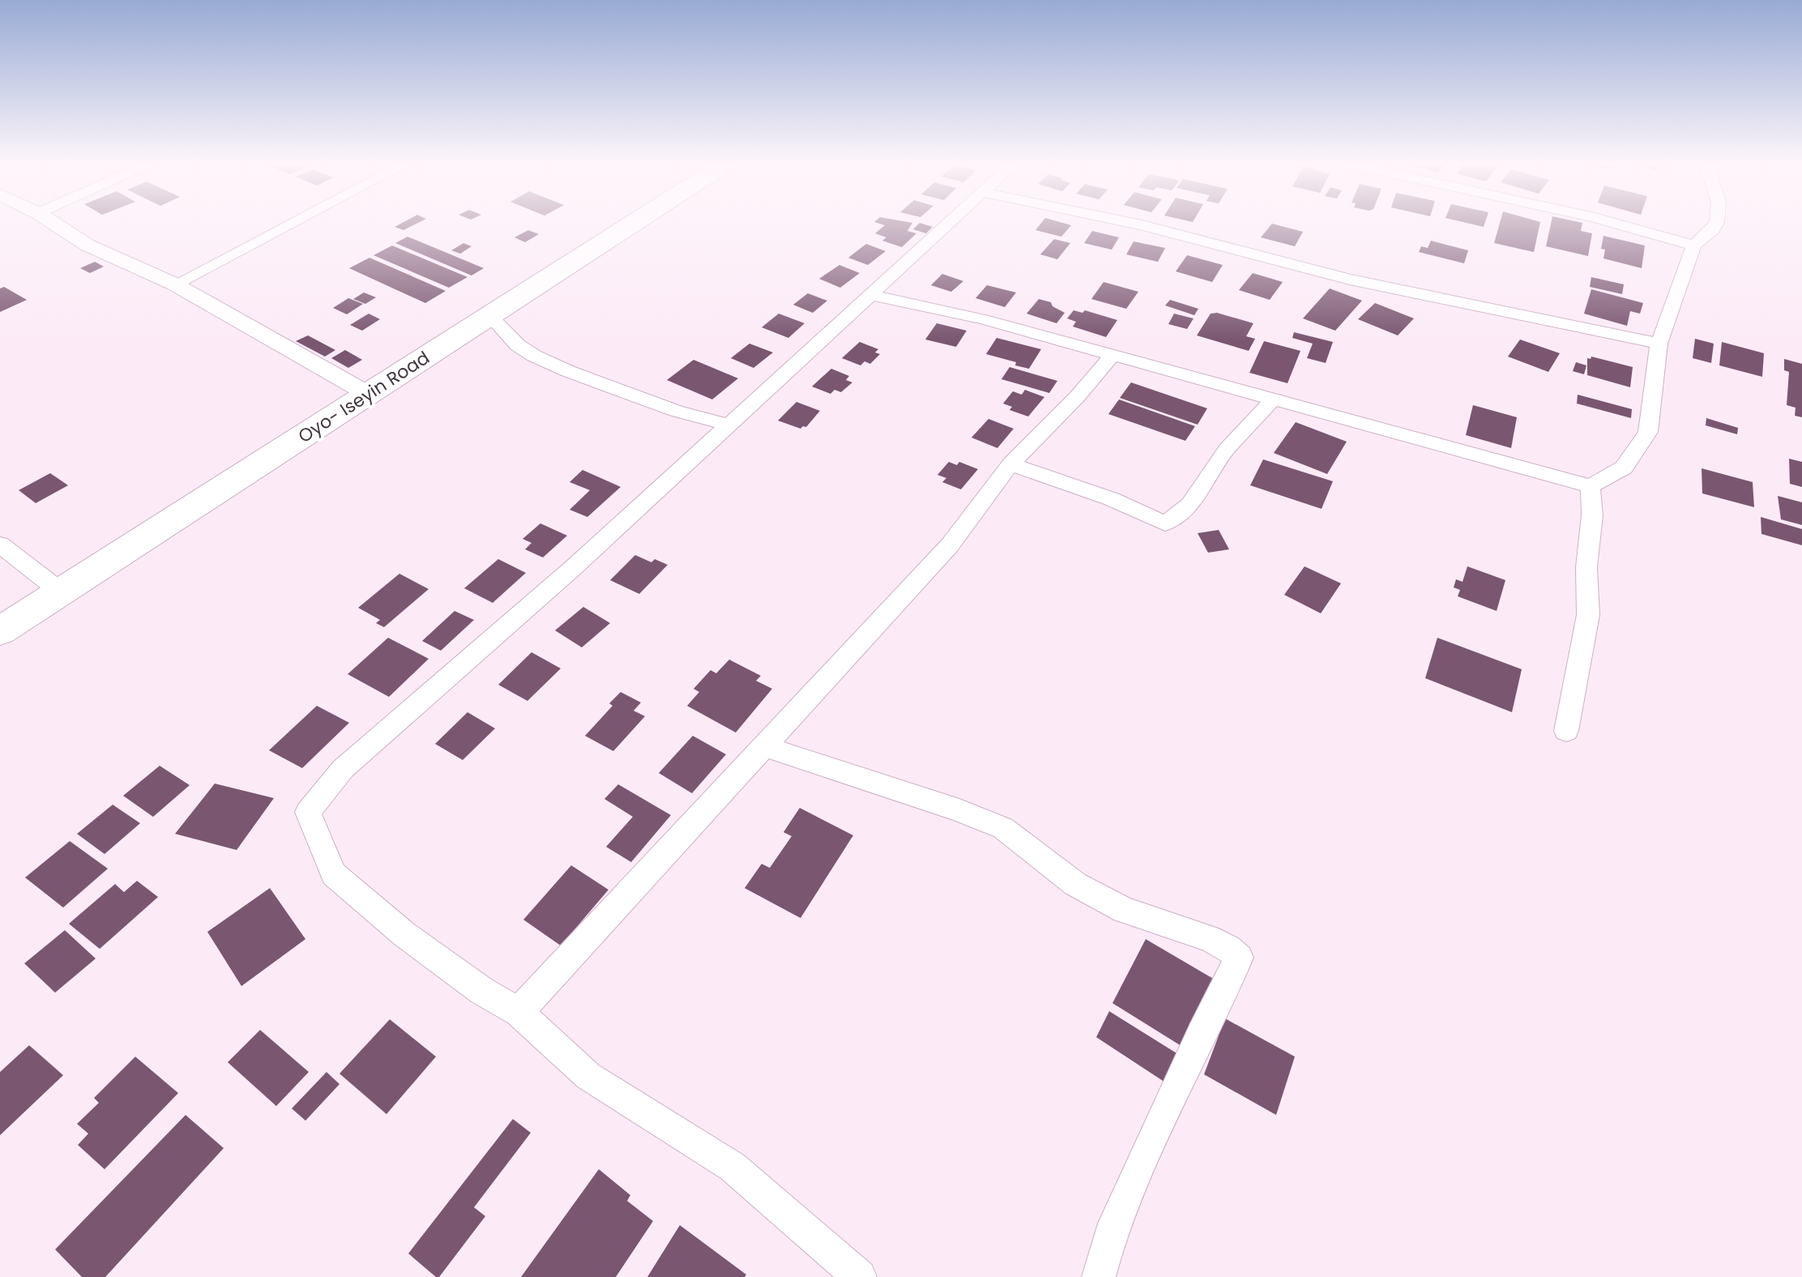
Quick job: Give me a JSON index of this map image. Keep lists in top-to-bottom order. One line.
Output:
{"streets":{"main road":["Oyo- Iseyin Road"]}}
